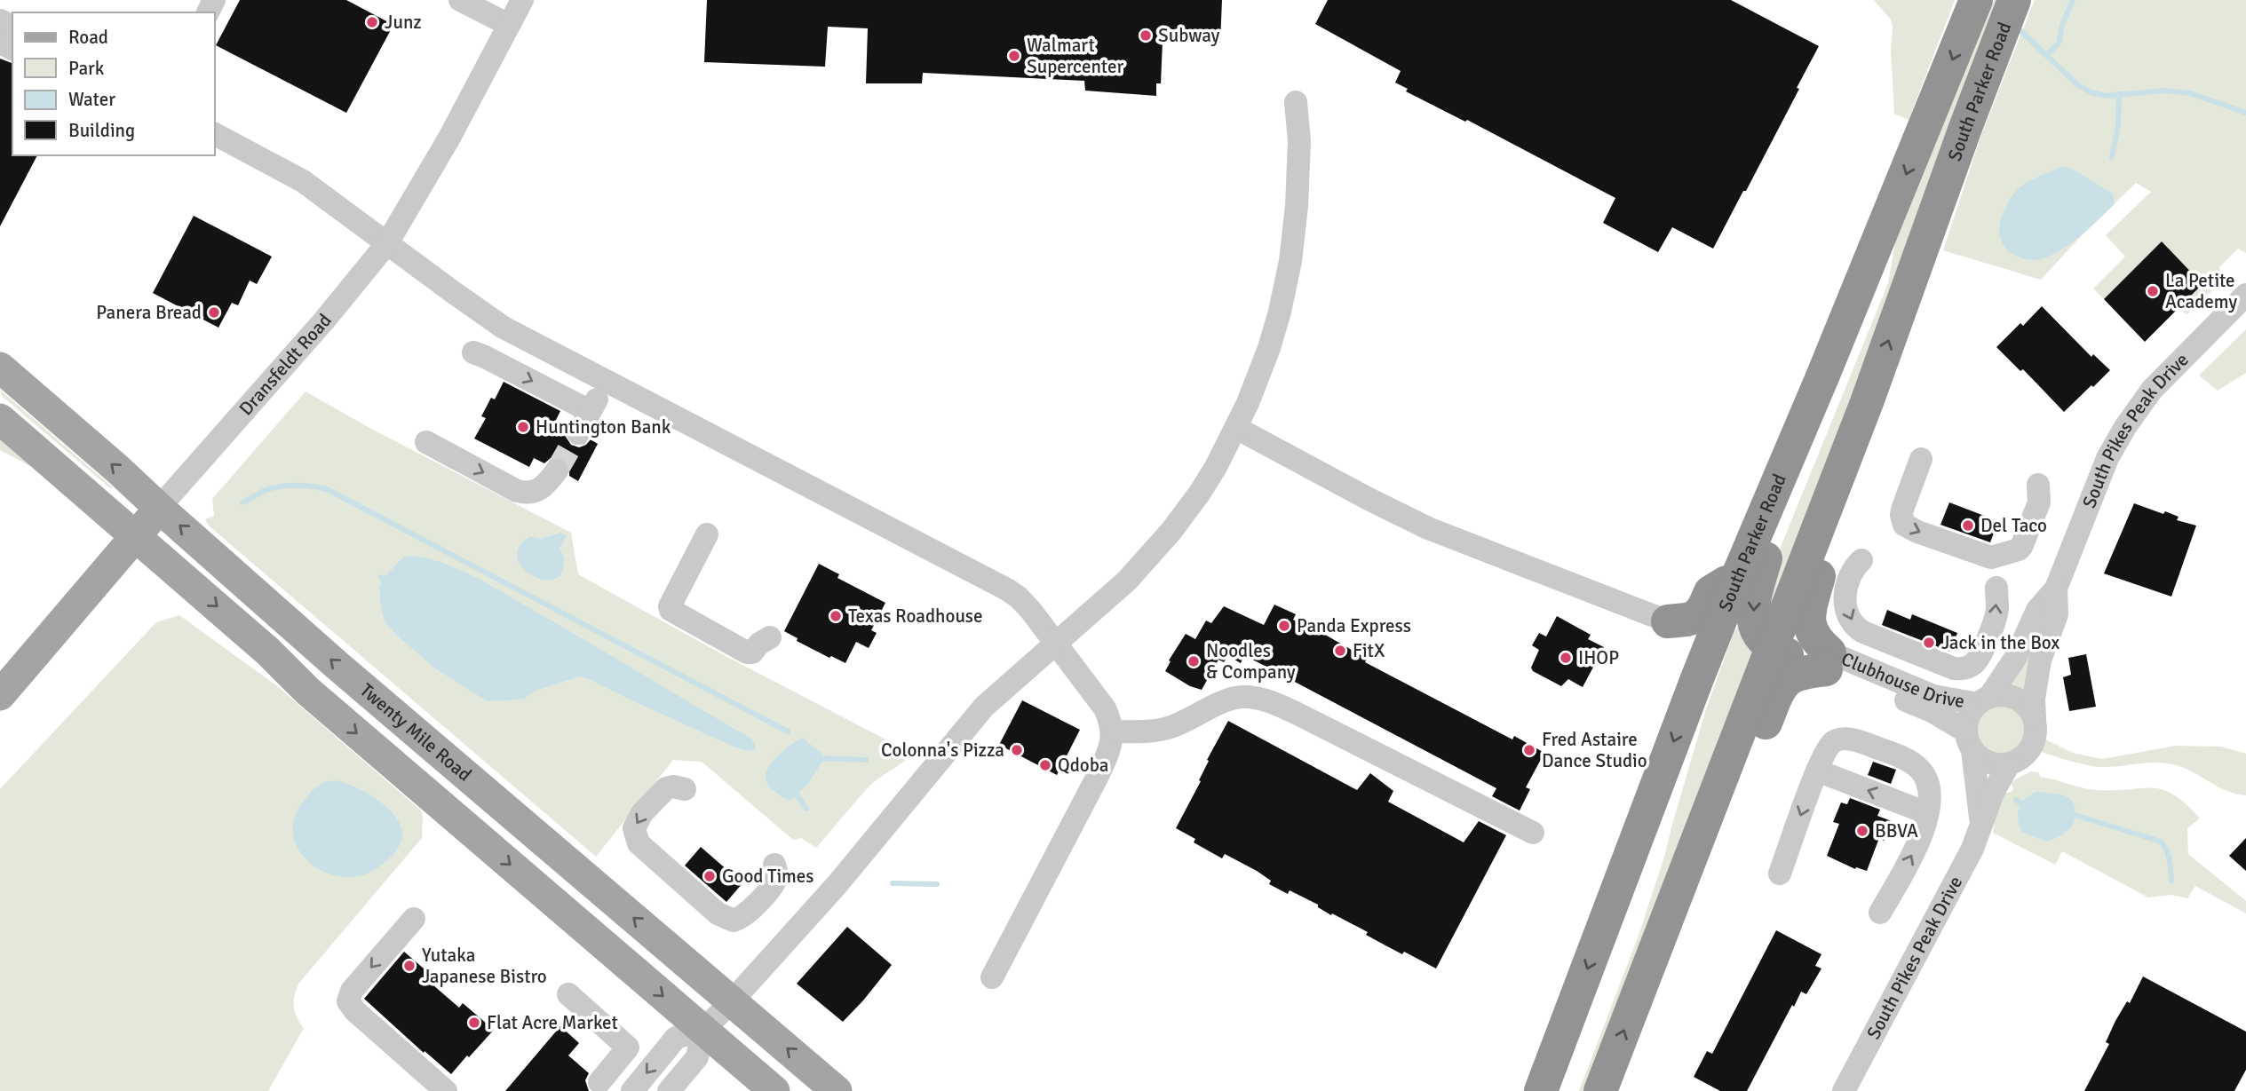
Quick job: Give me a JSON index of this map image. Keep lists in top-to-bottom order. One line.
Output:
{"streets":{"highway":["South Parker Road"],"main road":["Dransfeldt Road","Twenty Mile Road"],"street":["South Pikes Peak Drive","Clubhouse Drive"]},"crossings":[["Dransfeldt Road","Twenty Mile Road"],["South Pikes Peak Drive","Clubhouse Drive"]],"places":["Junz","Subway","Walmart Supercenter","La Petite Academy","Panera Bread","Huntington Bank","Del Taco","Texas Roadhouse","Panda Express","Jack in the Box","FitX","IHOP","Noodles & Company","Colonna's Pizza","Fred Astaire Dance Studio","Qdoba","BBVA","Good Times","Yutaka Japanese Bistro","Flat Acre Market"],"legend":["Road","Park","Water","Building"]}
